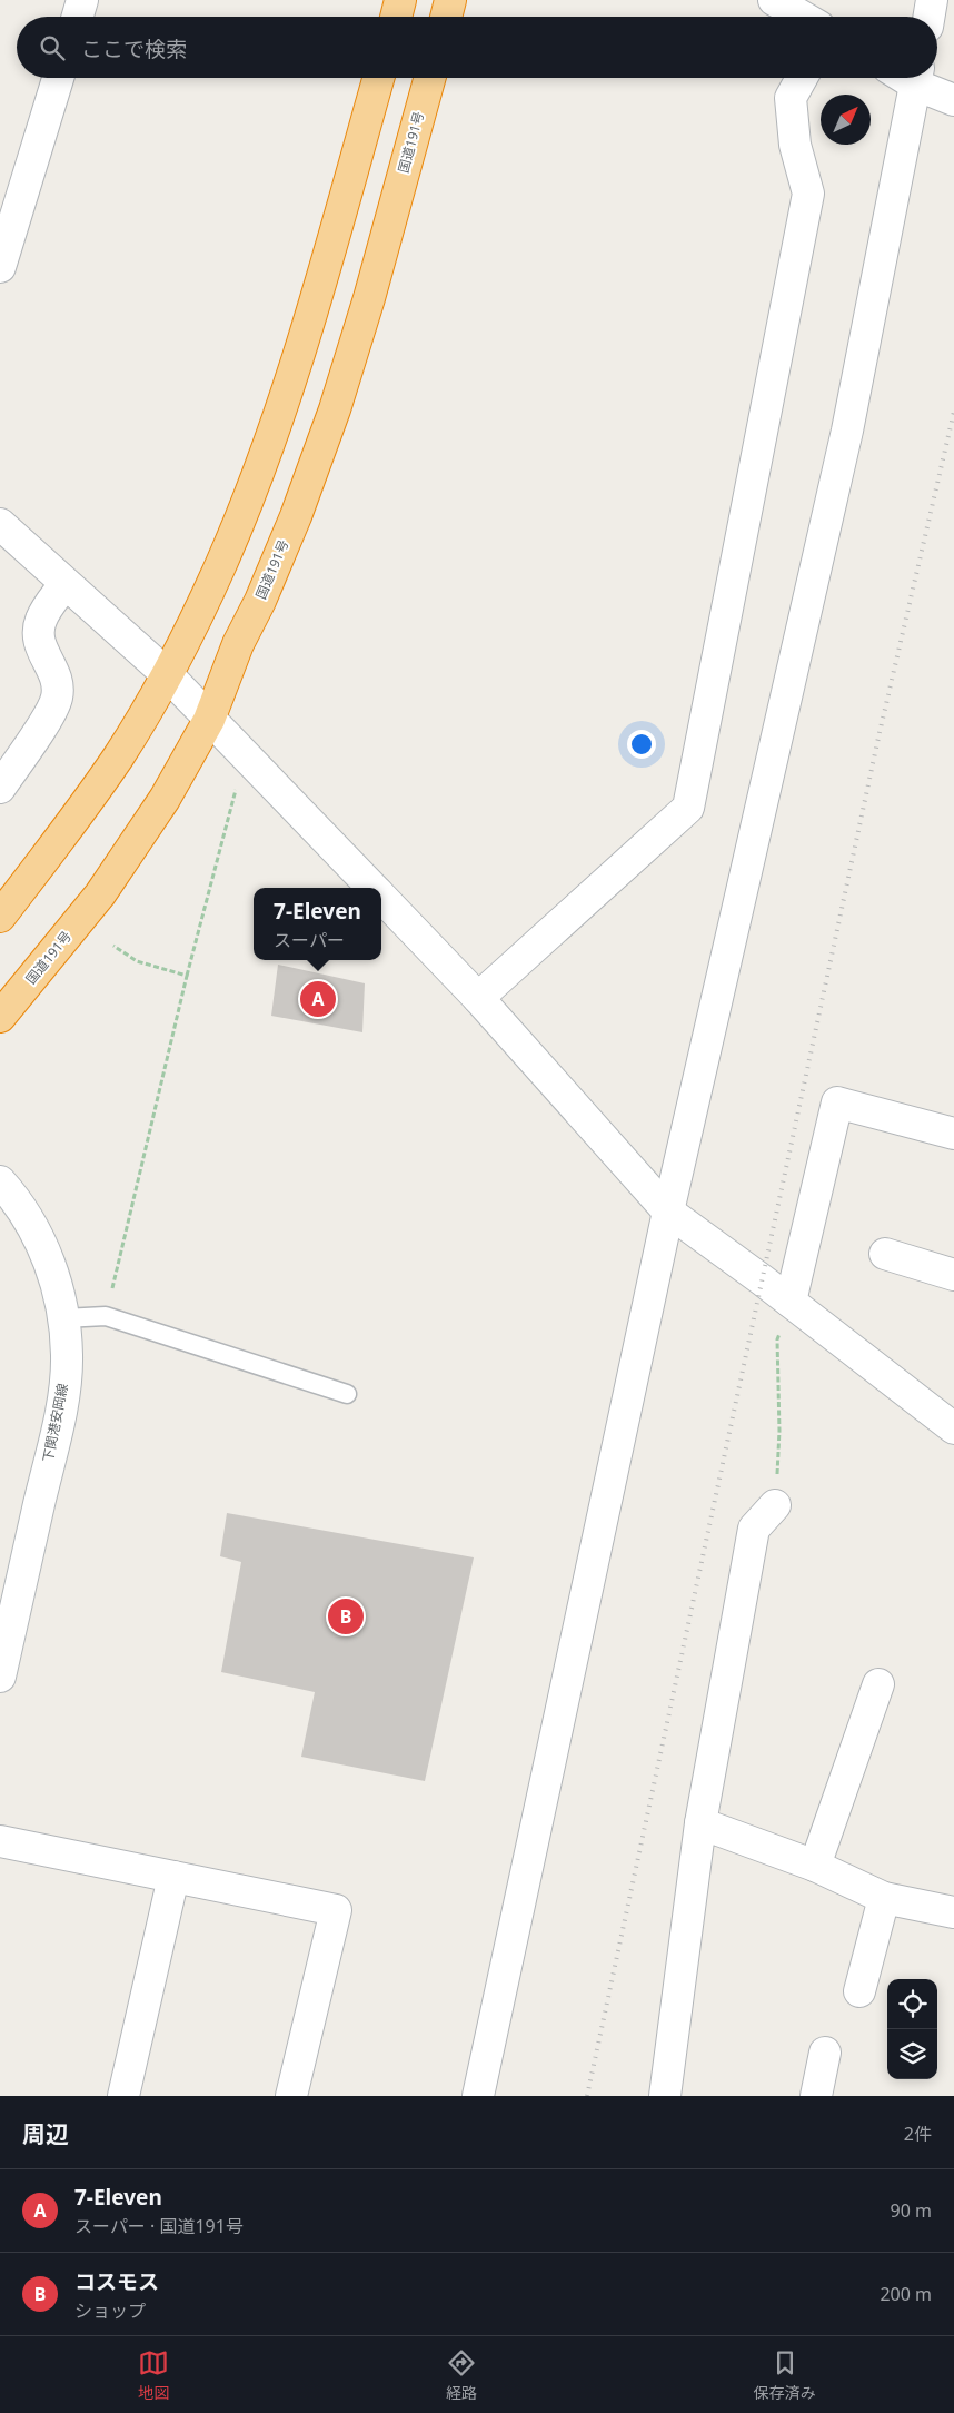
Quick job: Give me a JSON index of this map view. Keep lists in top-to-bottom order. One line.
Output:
{"streets":{"highway":["国道191号"],"street":["下関港安岡線"]},"north":"top right","page":{"search":"ここで検索","popup":["7-Eleven","スーパー"],"pins":["A","B"],"heading":["周辺","2件"],"list":[{"mark":"A","name":"7-Eleven","note":"スーパー · 国道191号","value":"90 m"},{"mark":"B","name":"コスモス","note":"ショップ","value":"200 m"}],"nav":["地図","経路","保存済み"]}}
